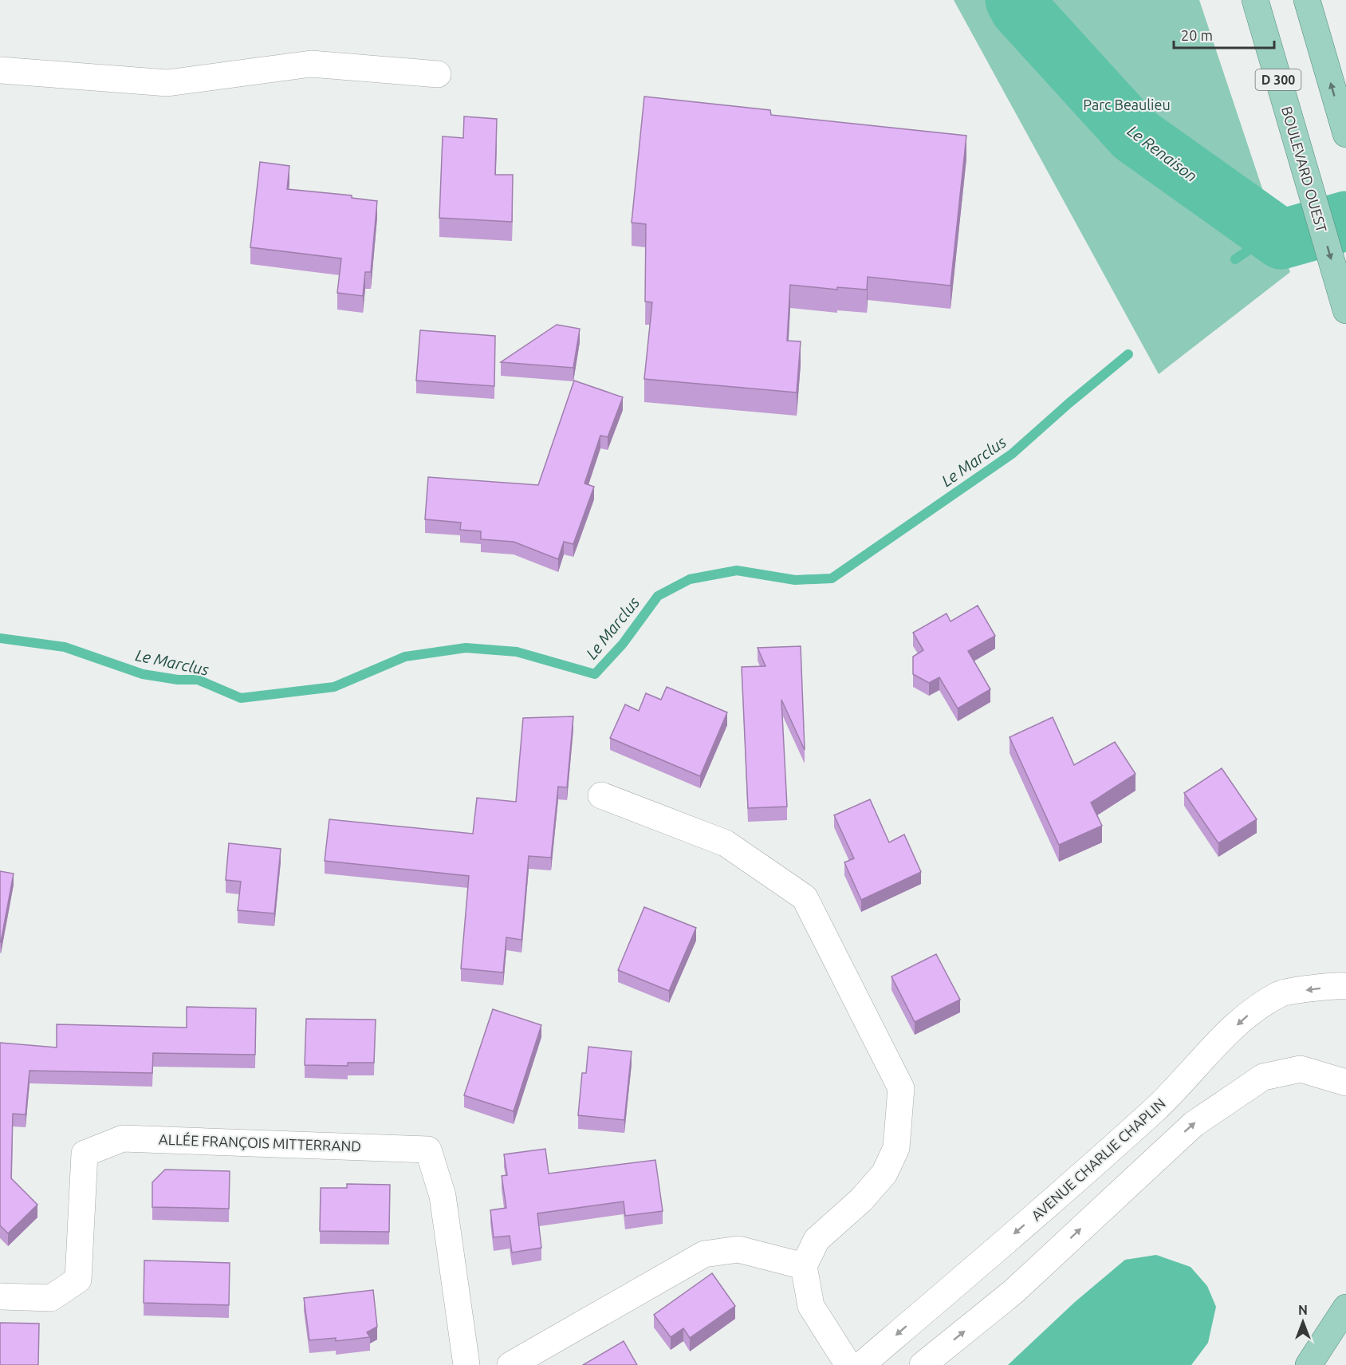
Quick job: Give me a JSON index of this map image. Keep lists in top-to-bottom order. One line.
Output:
{"streets":{"main road":["D 300","BOULEVARD OUEST"],"street":["ALLÉE FRANÇOIS MITTERRAND","AVENUE CHARLIE CHAPLIN"]},"water":["Le Renaison","Le Marclus"],"parks":["Parc Beaulieu"],"scale_bar":"20 m","north":"top"}
